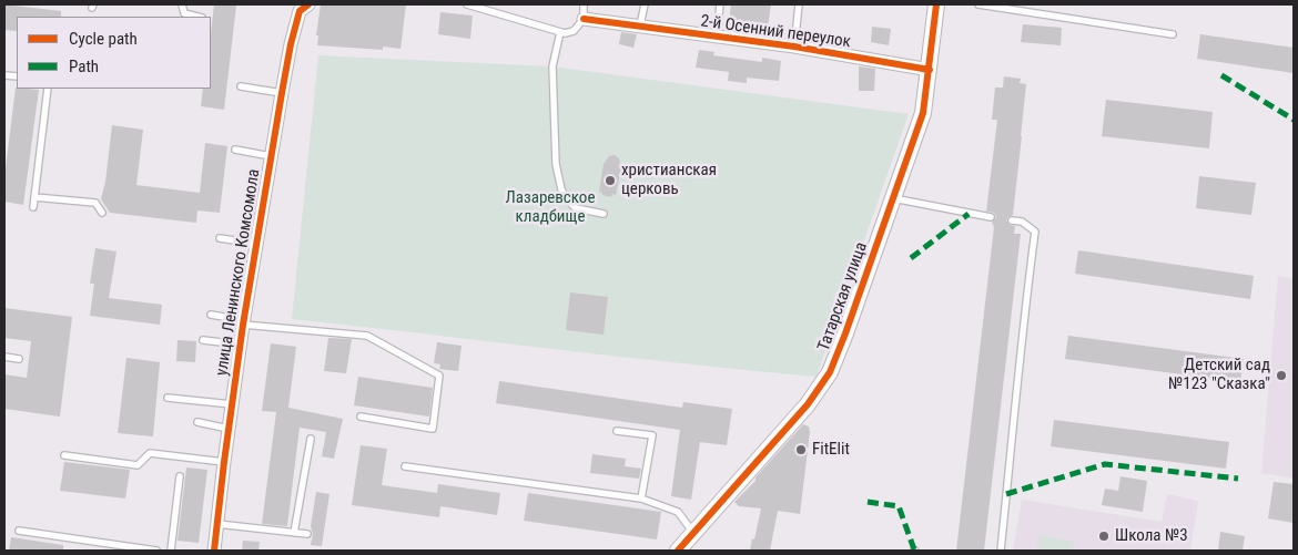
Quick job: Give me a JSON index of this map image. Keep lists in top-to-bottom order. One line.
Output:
{"streets":{"street":["2-й Осенний переулок","улица Ленинского Комсомола","Татарская улица"]},"crossings":[["2-й Осенний переулок","Татарская улица"]],"parks":["Лазаревское кладбище"],"places":["христианская церковь","Детский сад №123 \"Сказка\"","FitElit","Школа №3"],"legend":["Cycle path","Path"]}
